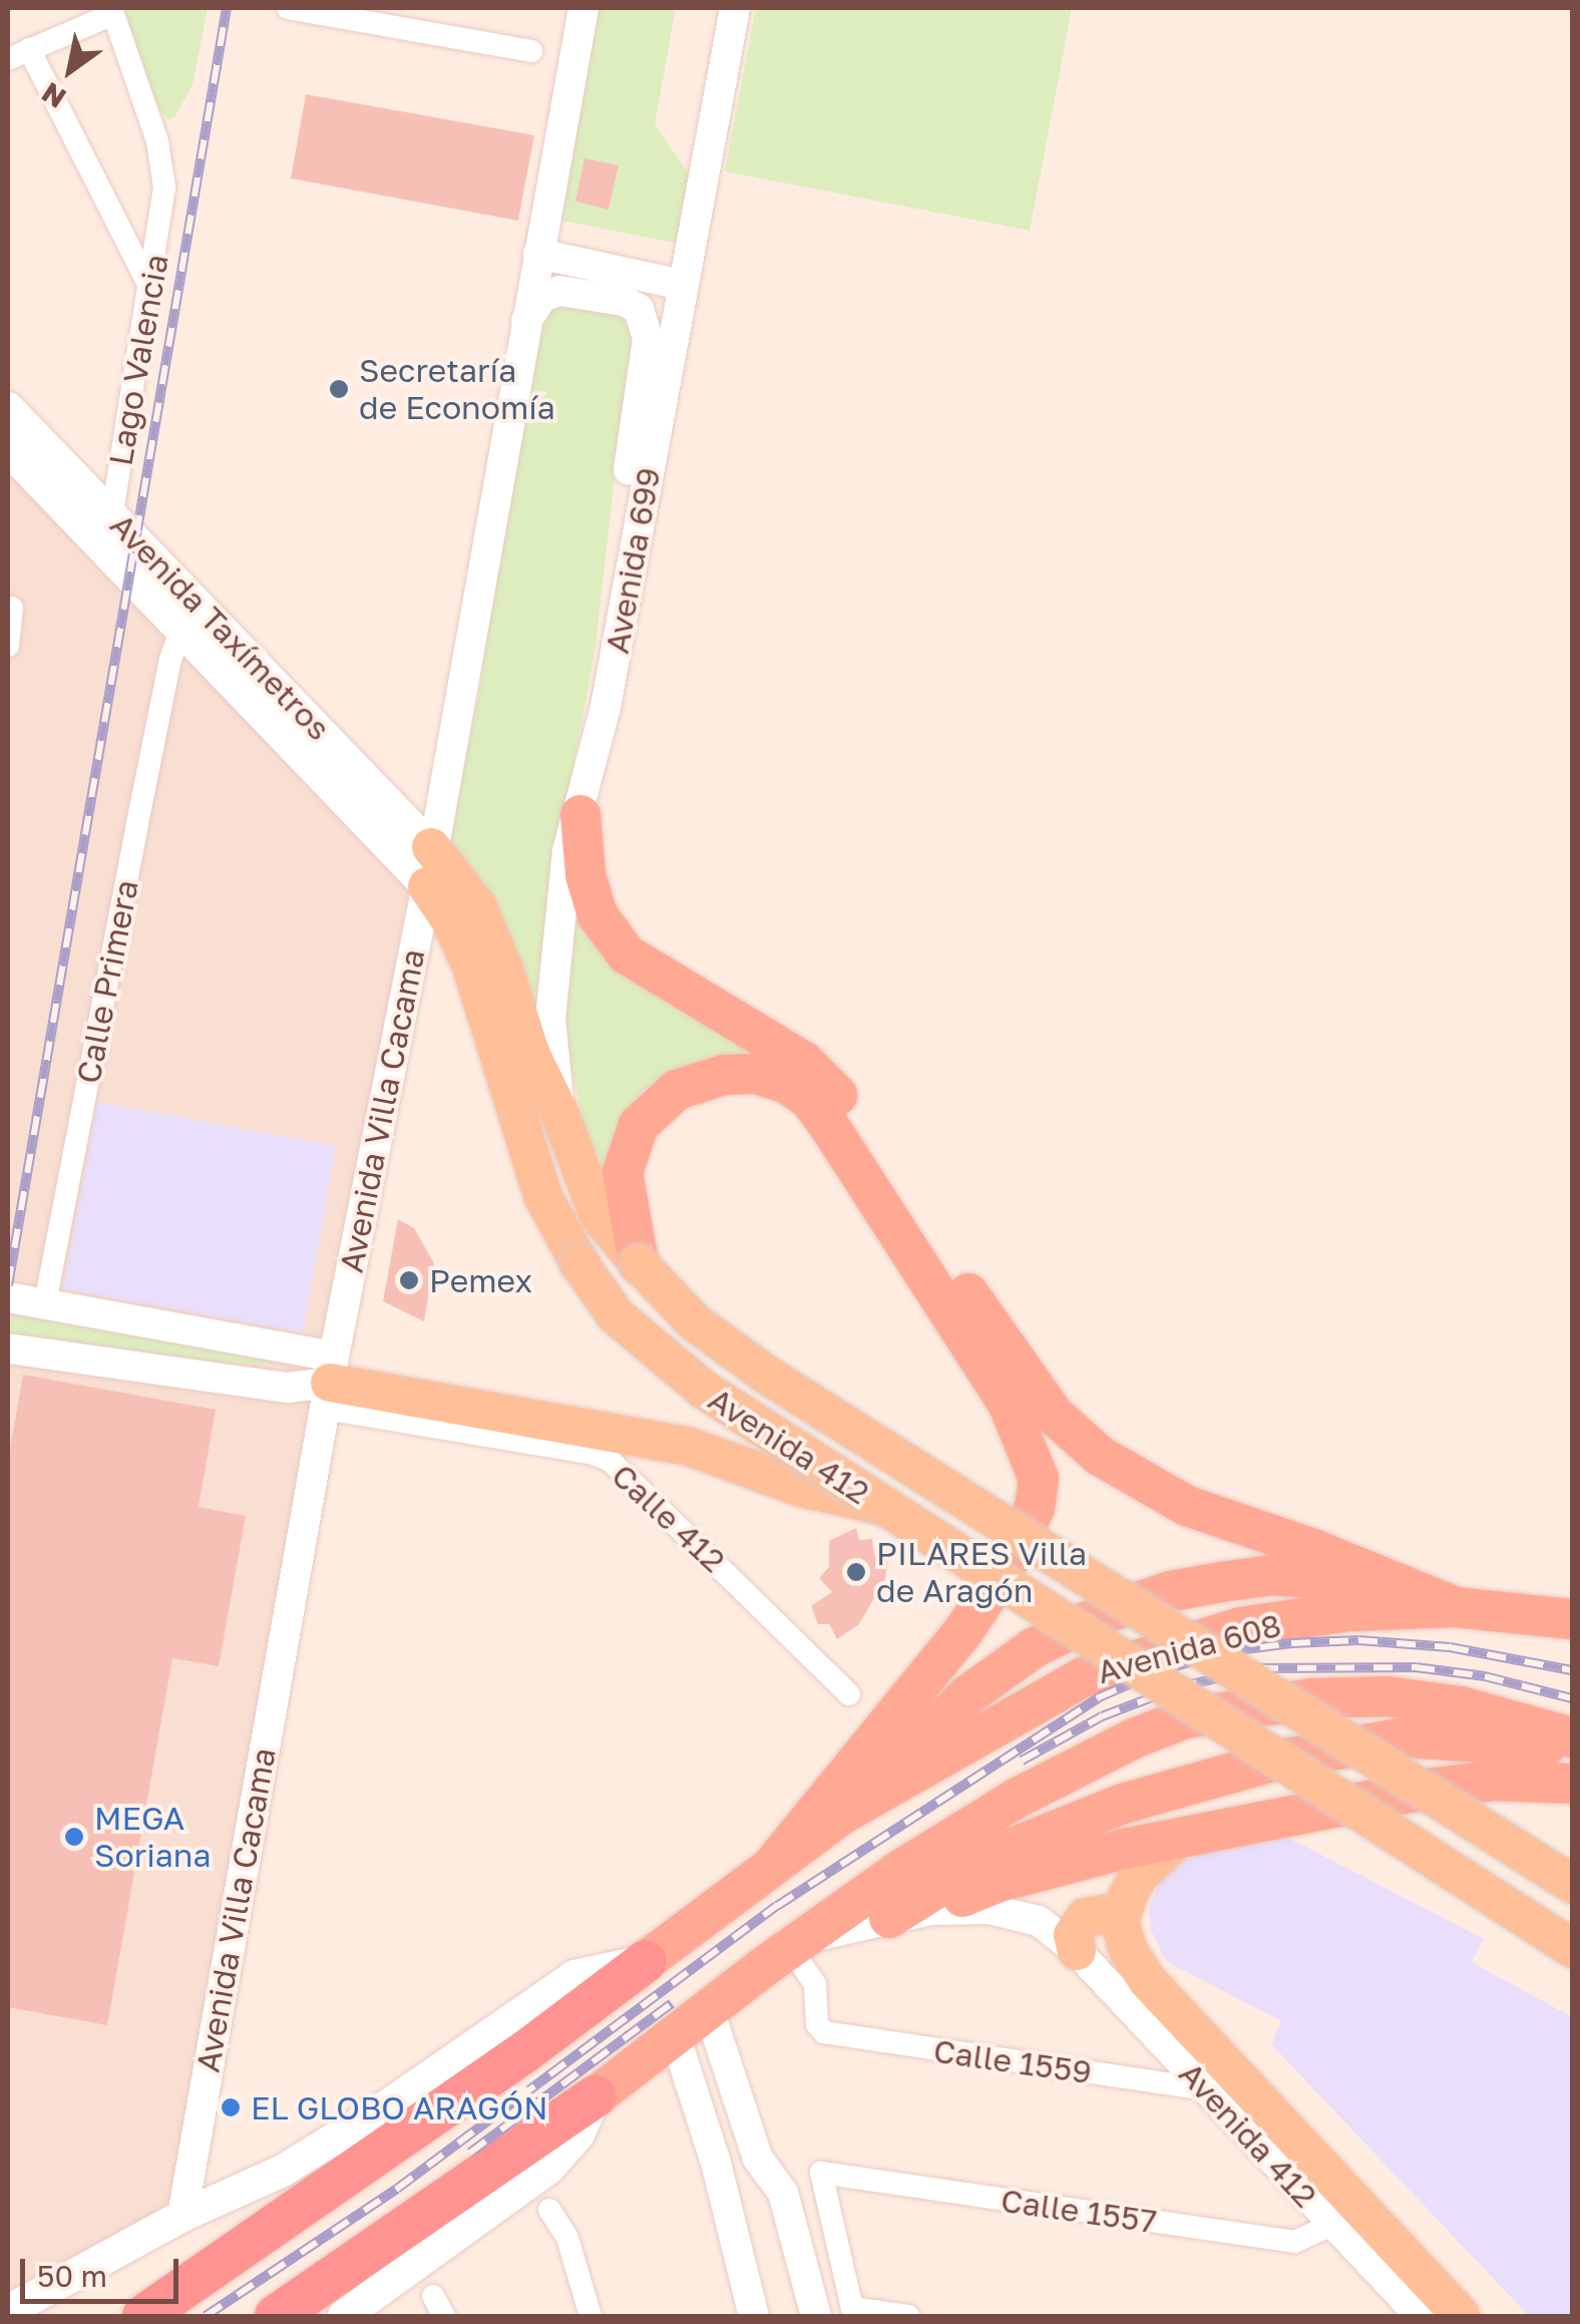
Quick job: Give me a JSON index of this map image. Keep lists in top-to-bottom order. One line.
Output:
{"streets":{"highway":["Avenida 608"],"main road":["Avenida Taxímetros","Avenida 412"],"street":["Lago Valencia","Avenida 699","Calle Primera","Avenida Villa Cacama","Calle 412","Calle 1559","Calle 1557"]},"crossings":[["Lago Valencia","Avenida Taxímetros"],["Avenida 699","Avenida 412"],["Avenida Taxímetros","Calle Primera"],["Avenida Taxímetros","Avenida Villa Cacama"],["Avenida Taxímetros","Avenida 412"],["Avenida Villa Cacama","Avenida 412"],["Avenida Villa Cacama","Calle 412"],["Avenida 412","Avenida 608"],["Avenida 412","Calle 1559"],["Avenida 412","Calle 1557"],["Avenida 608","Calle 1559"]],"places":["Secretaría de Economía","Pemex","PILARES Villa de Aragón","MEGA Soriana","EL GLOBO ARAGÓN"],"scale_bar":"50 m","north":"bottom left"}
